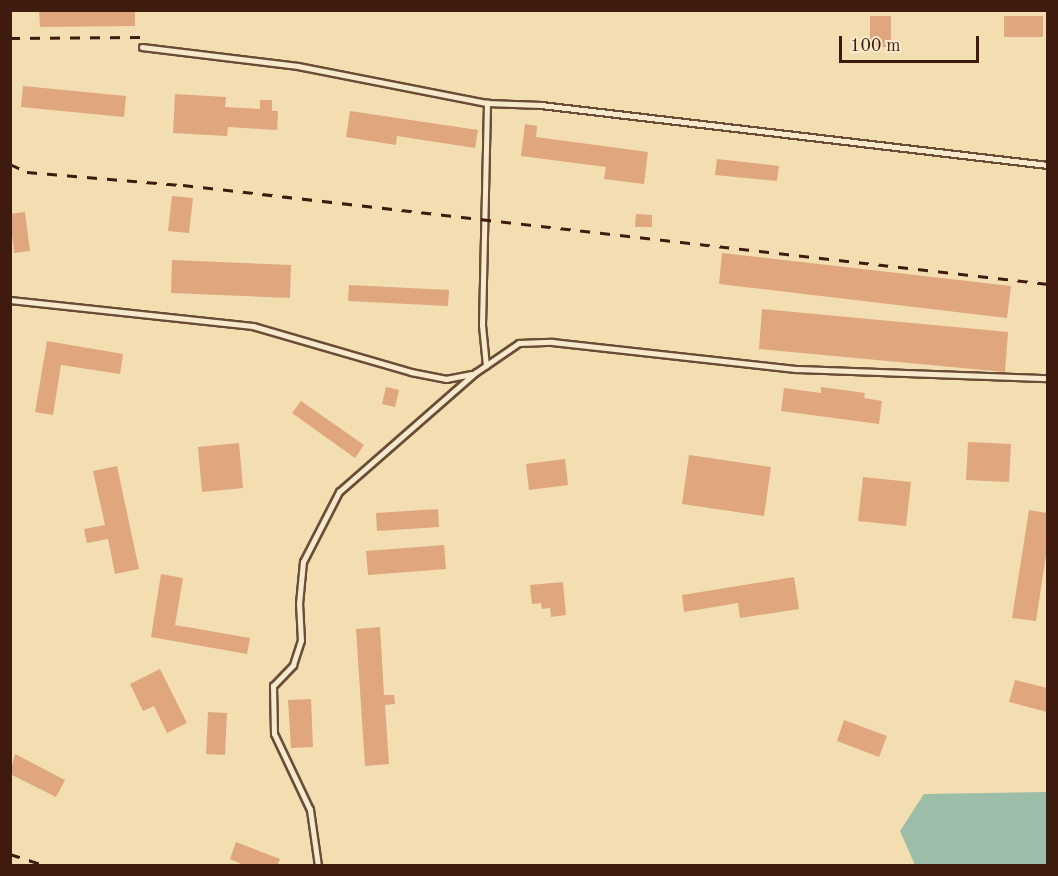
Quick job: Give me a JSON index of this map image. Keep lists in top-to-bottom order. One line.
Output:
{"scale_bar":"100 m"}
